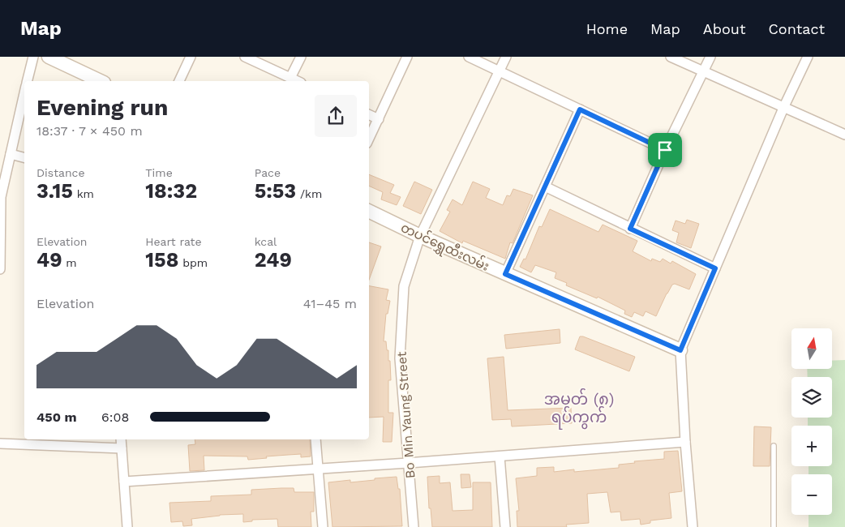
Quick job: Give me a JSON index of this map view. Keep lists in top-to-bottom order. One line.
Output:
{"streets":{"street":["တပင်ရွှေထီးလမ်း","Bo Min Yaung Street"]},"crossings":[["တပင်ရွှေထီးလမ်း","Bo Min Yaung Street"]],"districts":["အမှတ် (၈) ရပ်ကွက်"],"north":"top","page":{"header":"Map","nav":["Home","Map","About","Contact"],"heading":["Evening run","18:37 · 7 × 450 m"],"stats":[["Distance","3.15 km"],["Time","18:32"],["Pace","5:53 /km"],["Elevation","49 m"],["Heart rate","158 bpm"],["kcal","249"]],"chart":["Elevation","41–45 m"],"map_buttons":["+","−"],"list":[{"name":"450 m","note":"6:08"}]}}
